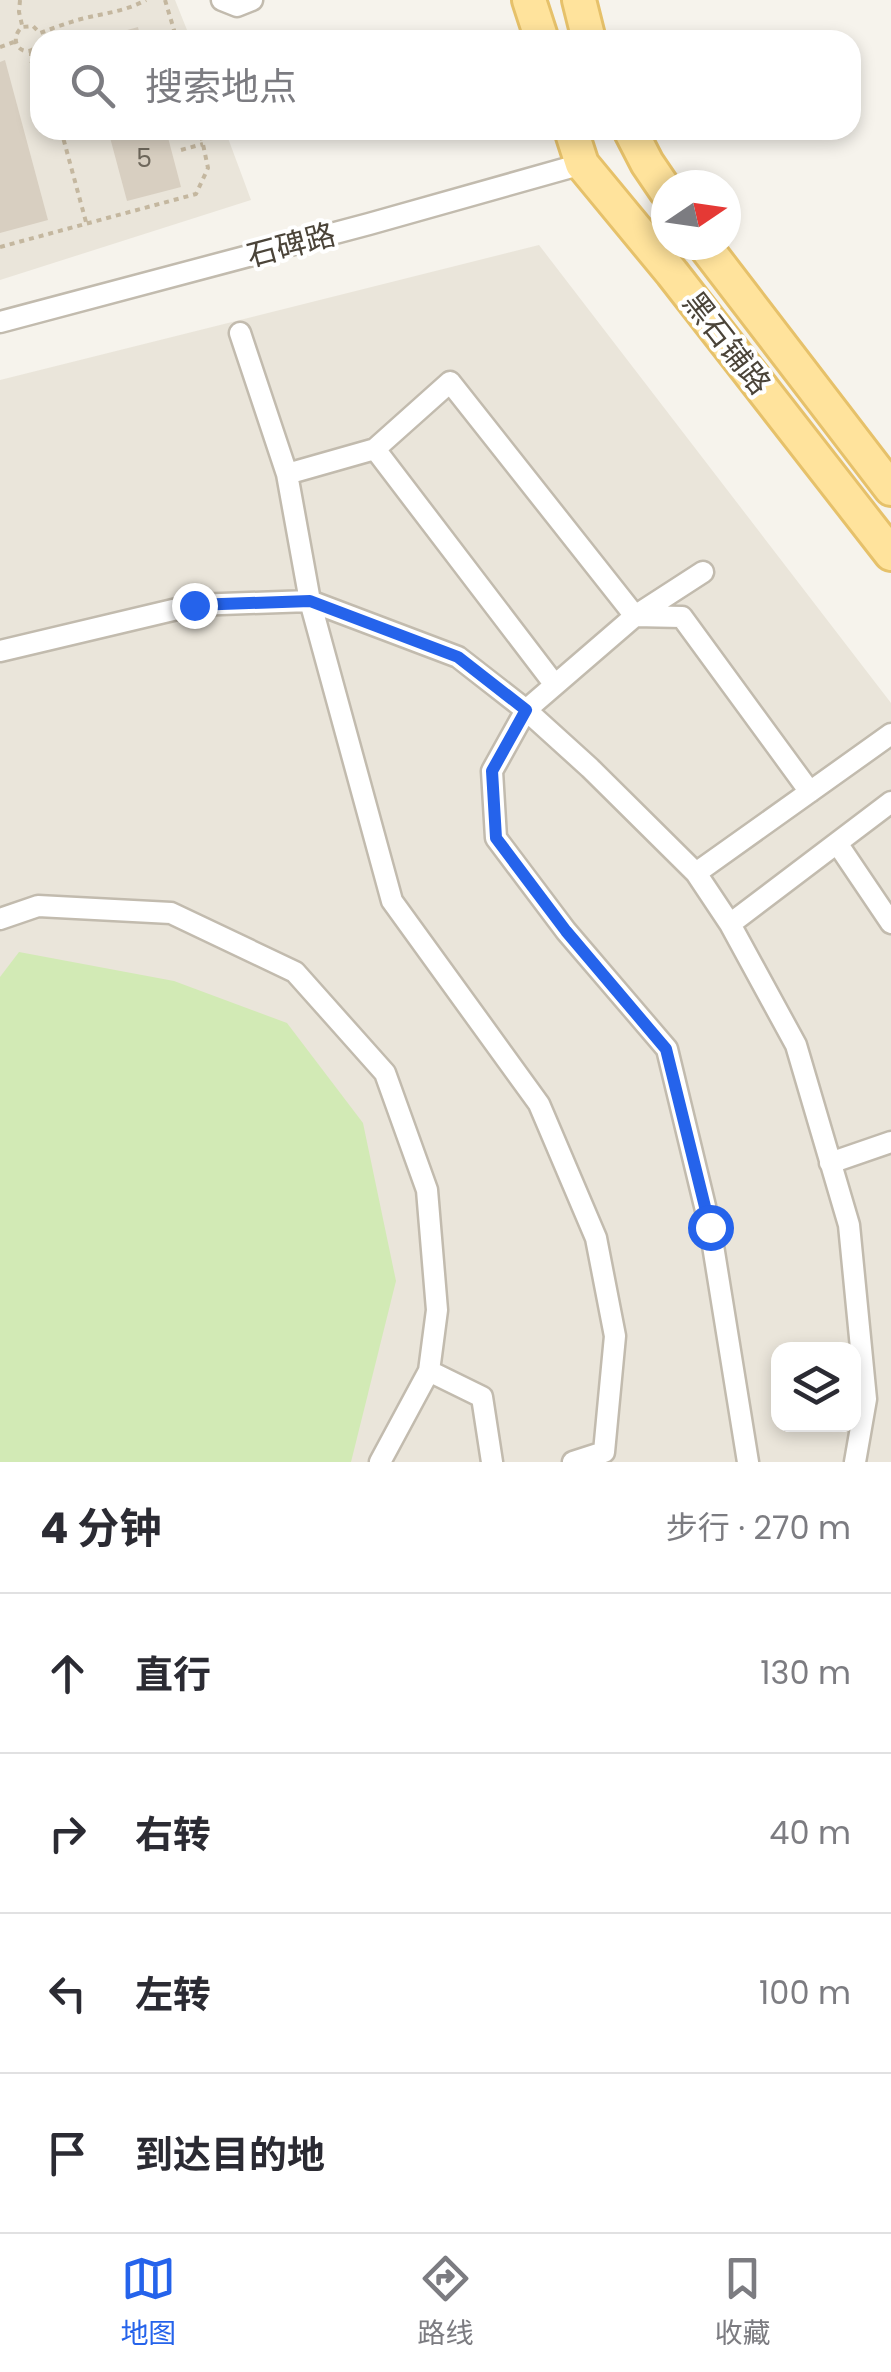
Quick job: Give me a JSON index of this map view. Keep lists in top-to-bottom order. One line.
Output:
{"streets":{"main road":["黑石铺路"],"street":["石碑路"]},"crossings":[["石碑路","黑石铺路"]],"house_numbers":["5"],"north":"right","page":{"search":"搜索地点","heading":["4 分钟","步行 · 270 m"],"list":[["直行","130 m"],["右转","40 m"],["左转","100 m"],"到达目的地"],"nav":["地图","路线","收藏"]}}
